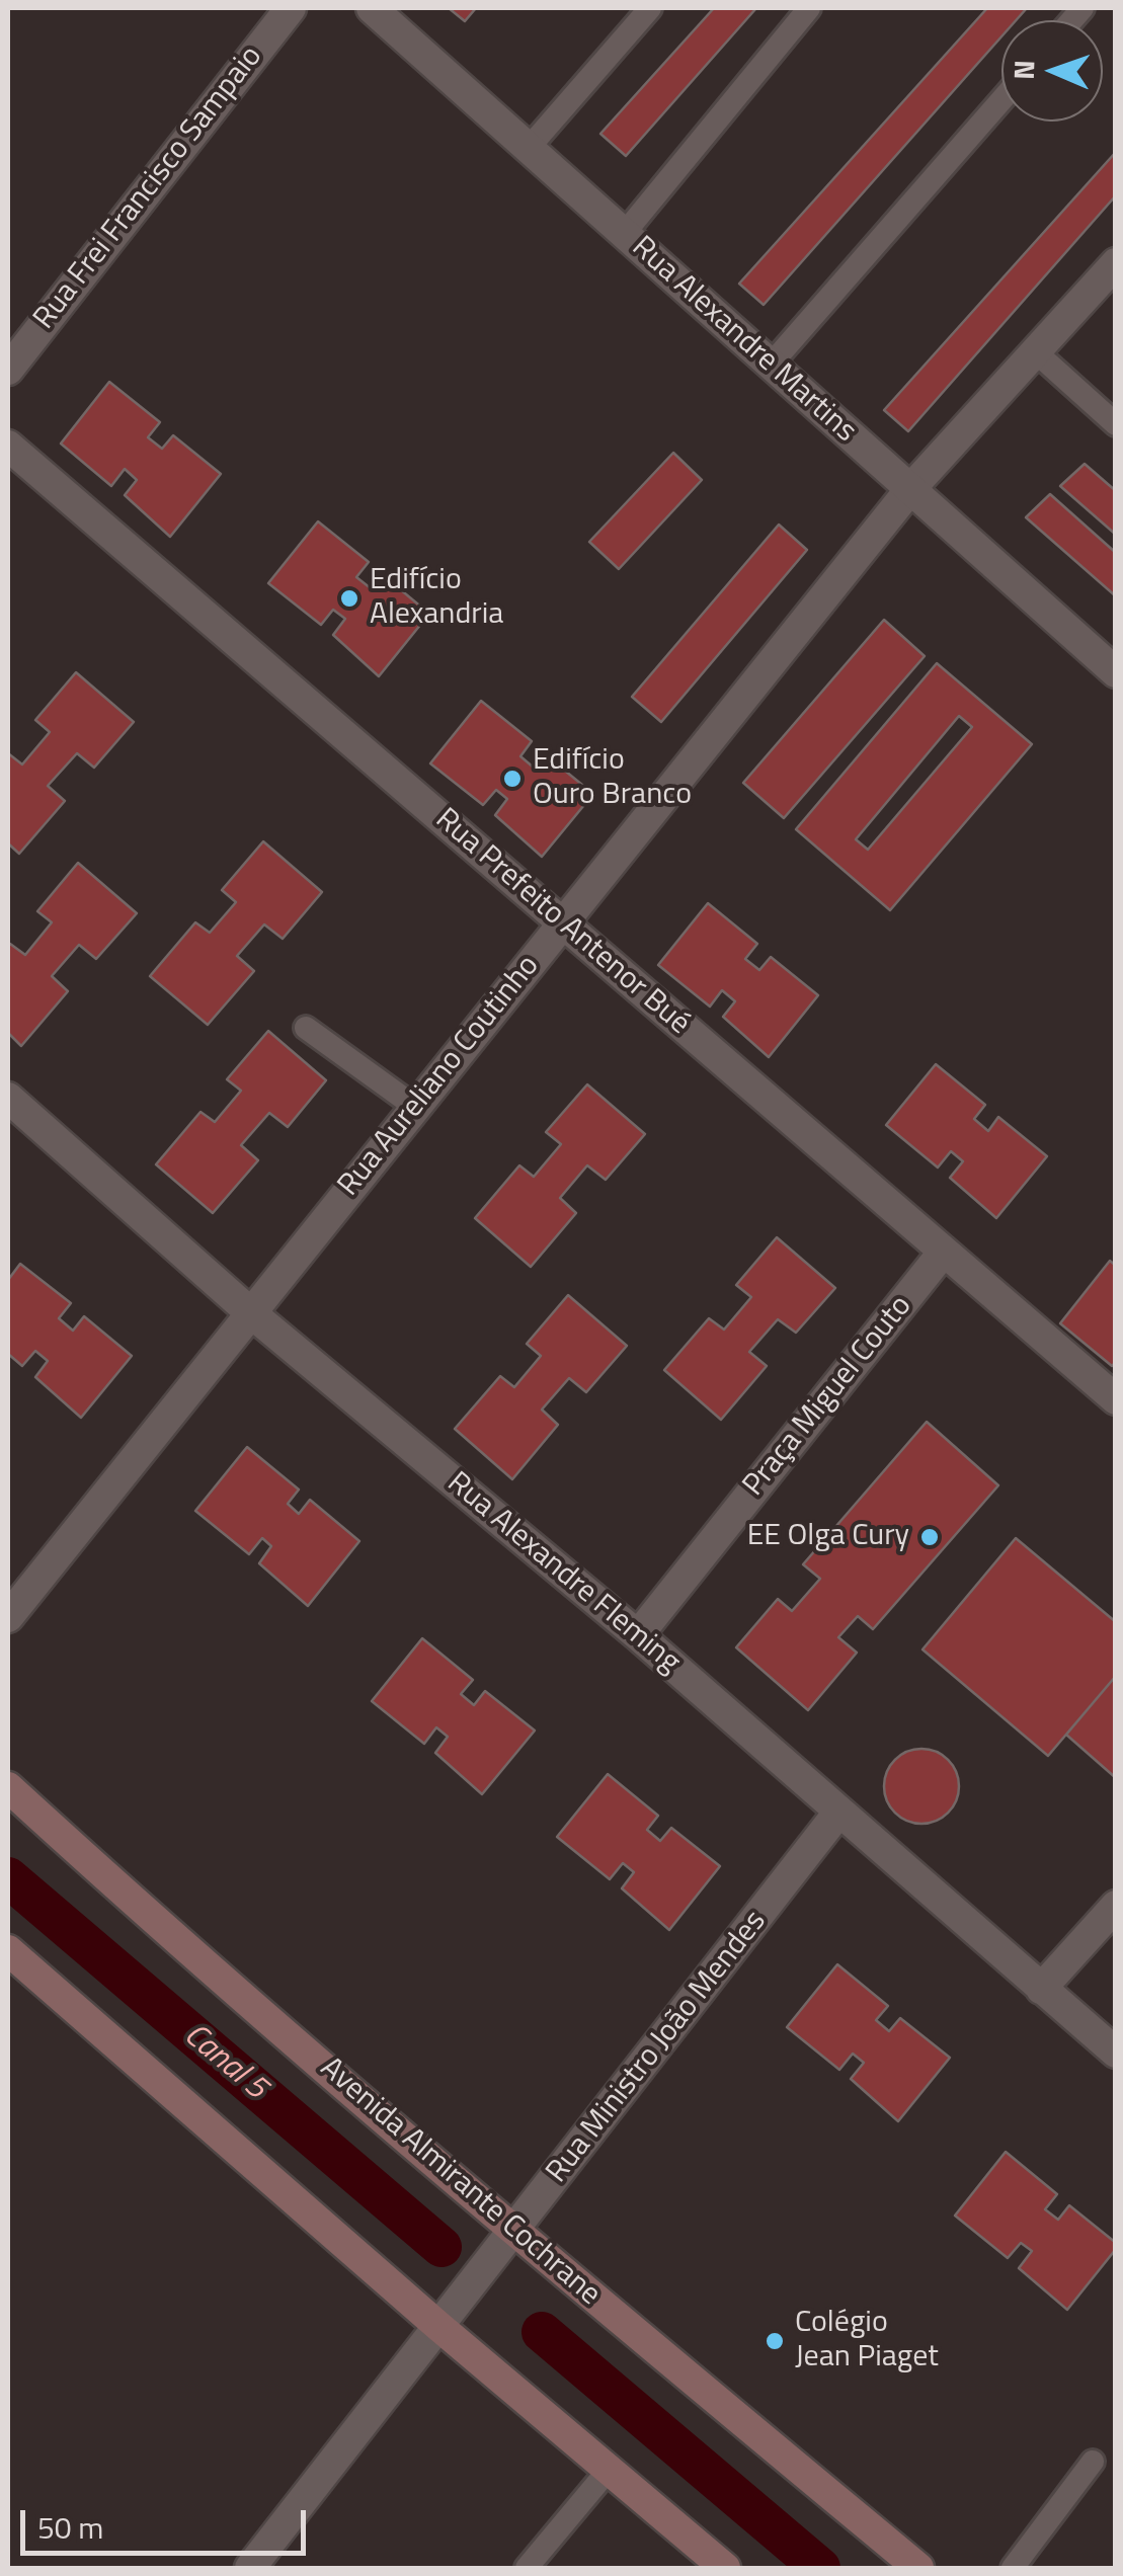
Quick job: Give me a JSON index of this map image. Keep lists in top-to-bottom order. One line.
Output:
{"streets":{"main road":["Avenida Almirante Cochrane"],"street":["Rua Frei Francisco Sampaio","Rua Alexandre Martins","Rua Prefeito Antenor Bué","Rua Aureliano Coutinho","Praça Miguel Couto","Rua Alexandre Fleming","Rua Ministro João Mendes"]},"crossings":[["Rua Alexandre Martins","Rua Aureliano Coutinho"],["Rua Prefeito Antenor Bué","Rua Aureliano Coutinho"],["Rua Prefeito Antenor Bué","Praça Miguel Couto"],["Rua Aureliano Coutinho","Rua Alexandre Fleming"],["Praça Miguel Couto","Rua Alexandre Fleming"],["Rua Alexandre Fleming","Rua Ministro João Mendes"],["Rua Ministro João Mendes","Avenida Almirante Cochrane"]],"water":["Canal 5"],"places":["Edifício Alexandria","Edifício Ouro Branco","EE Olga Cury","Colégio Jean Piaget"],"scale_bar":"50 m","north":"left"}
